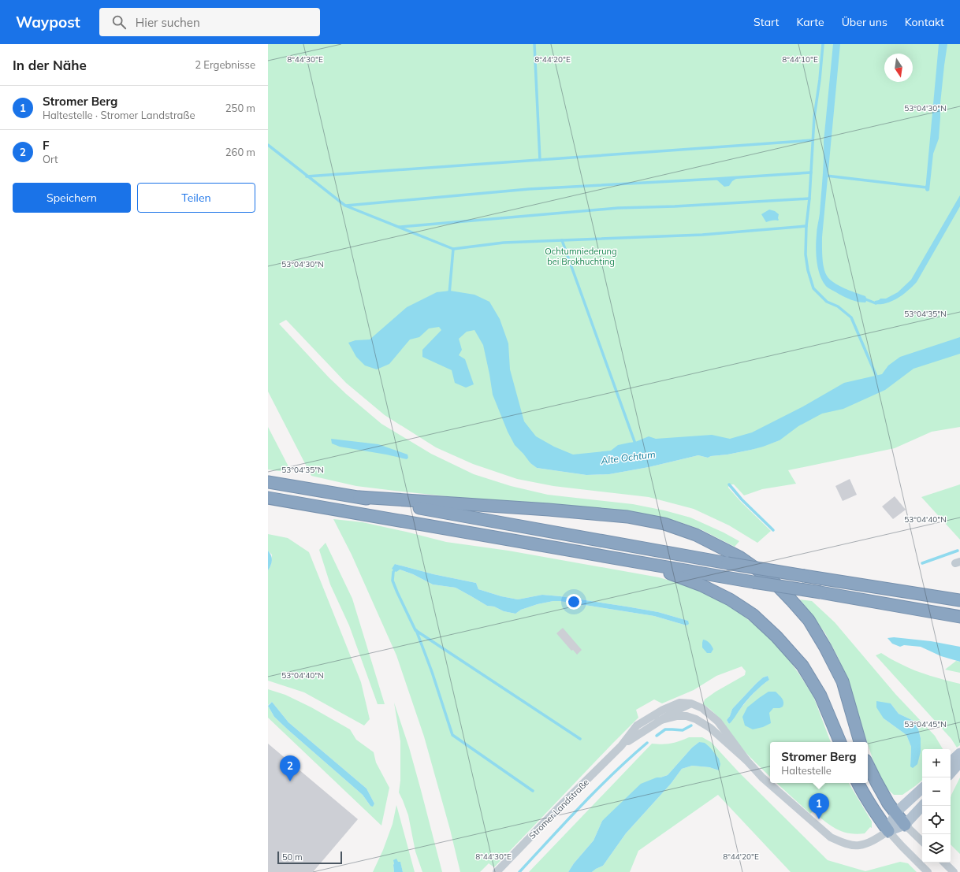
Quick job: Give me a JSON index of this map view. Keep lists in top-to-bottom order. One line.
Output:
{"streets":{"main road":["Stromer Landstraße"]},"water":["Alte Ochtum"],"parks":["Ochtumniederung bei Brokhuchting"],"scale_bar":"50 m","north":"bottom","page":{"header":"Waypost","search":"Hier suchen","nav":["Start","Karte","Über uns","Kontakt"],"heading":["In der Nähe","2 Ergebnisse"],"list":[{"mark":"1","name":"Stromer Berg","note":"Haltestelle · Stromer Landstraße","value":"250 m"},{"mark":"2","name":"F","note":"Ort","value":"260 m"}],"buttons":["Speichern","Teilen"],"popup":["Stromer Berg","Haltestelle"],"map_buttons":["+","−"],"pins":["2","1"],"scale":"50 m"},"coordinates":["8°44'30\"E","8°44'20\"E","8°44'10\"E","53°04'30\"N","53°04'35\"N","53°04'40\"N","53°04'45\"N"]}
